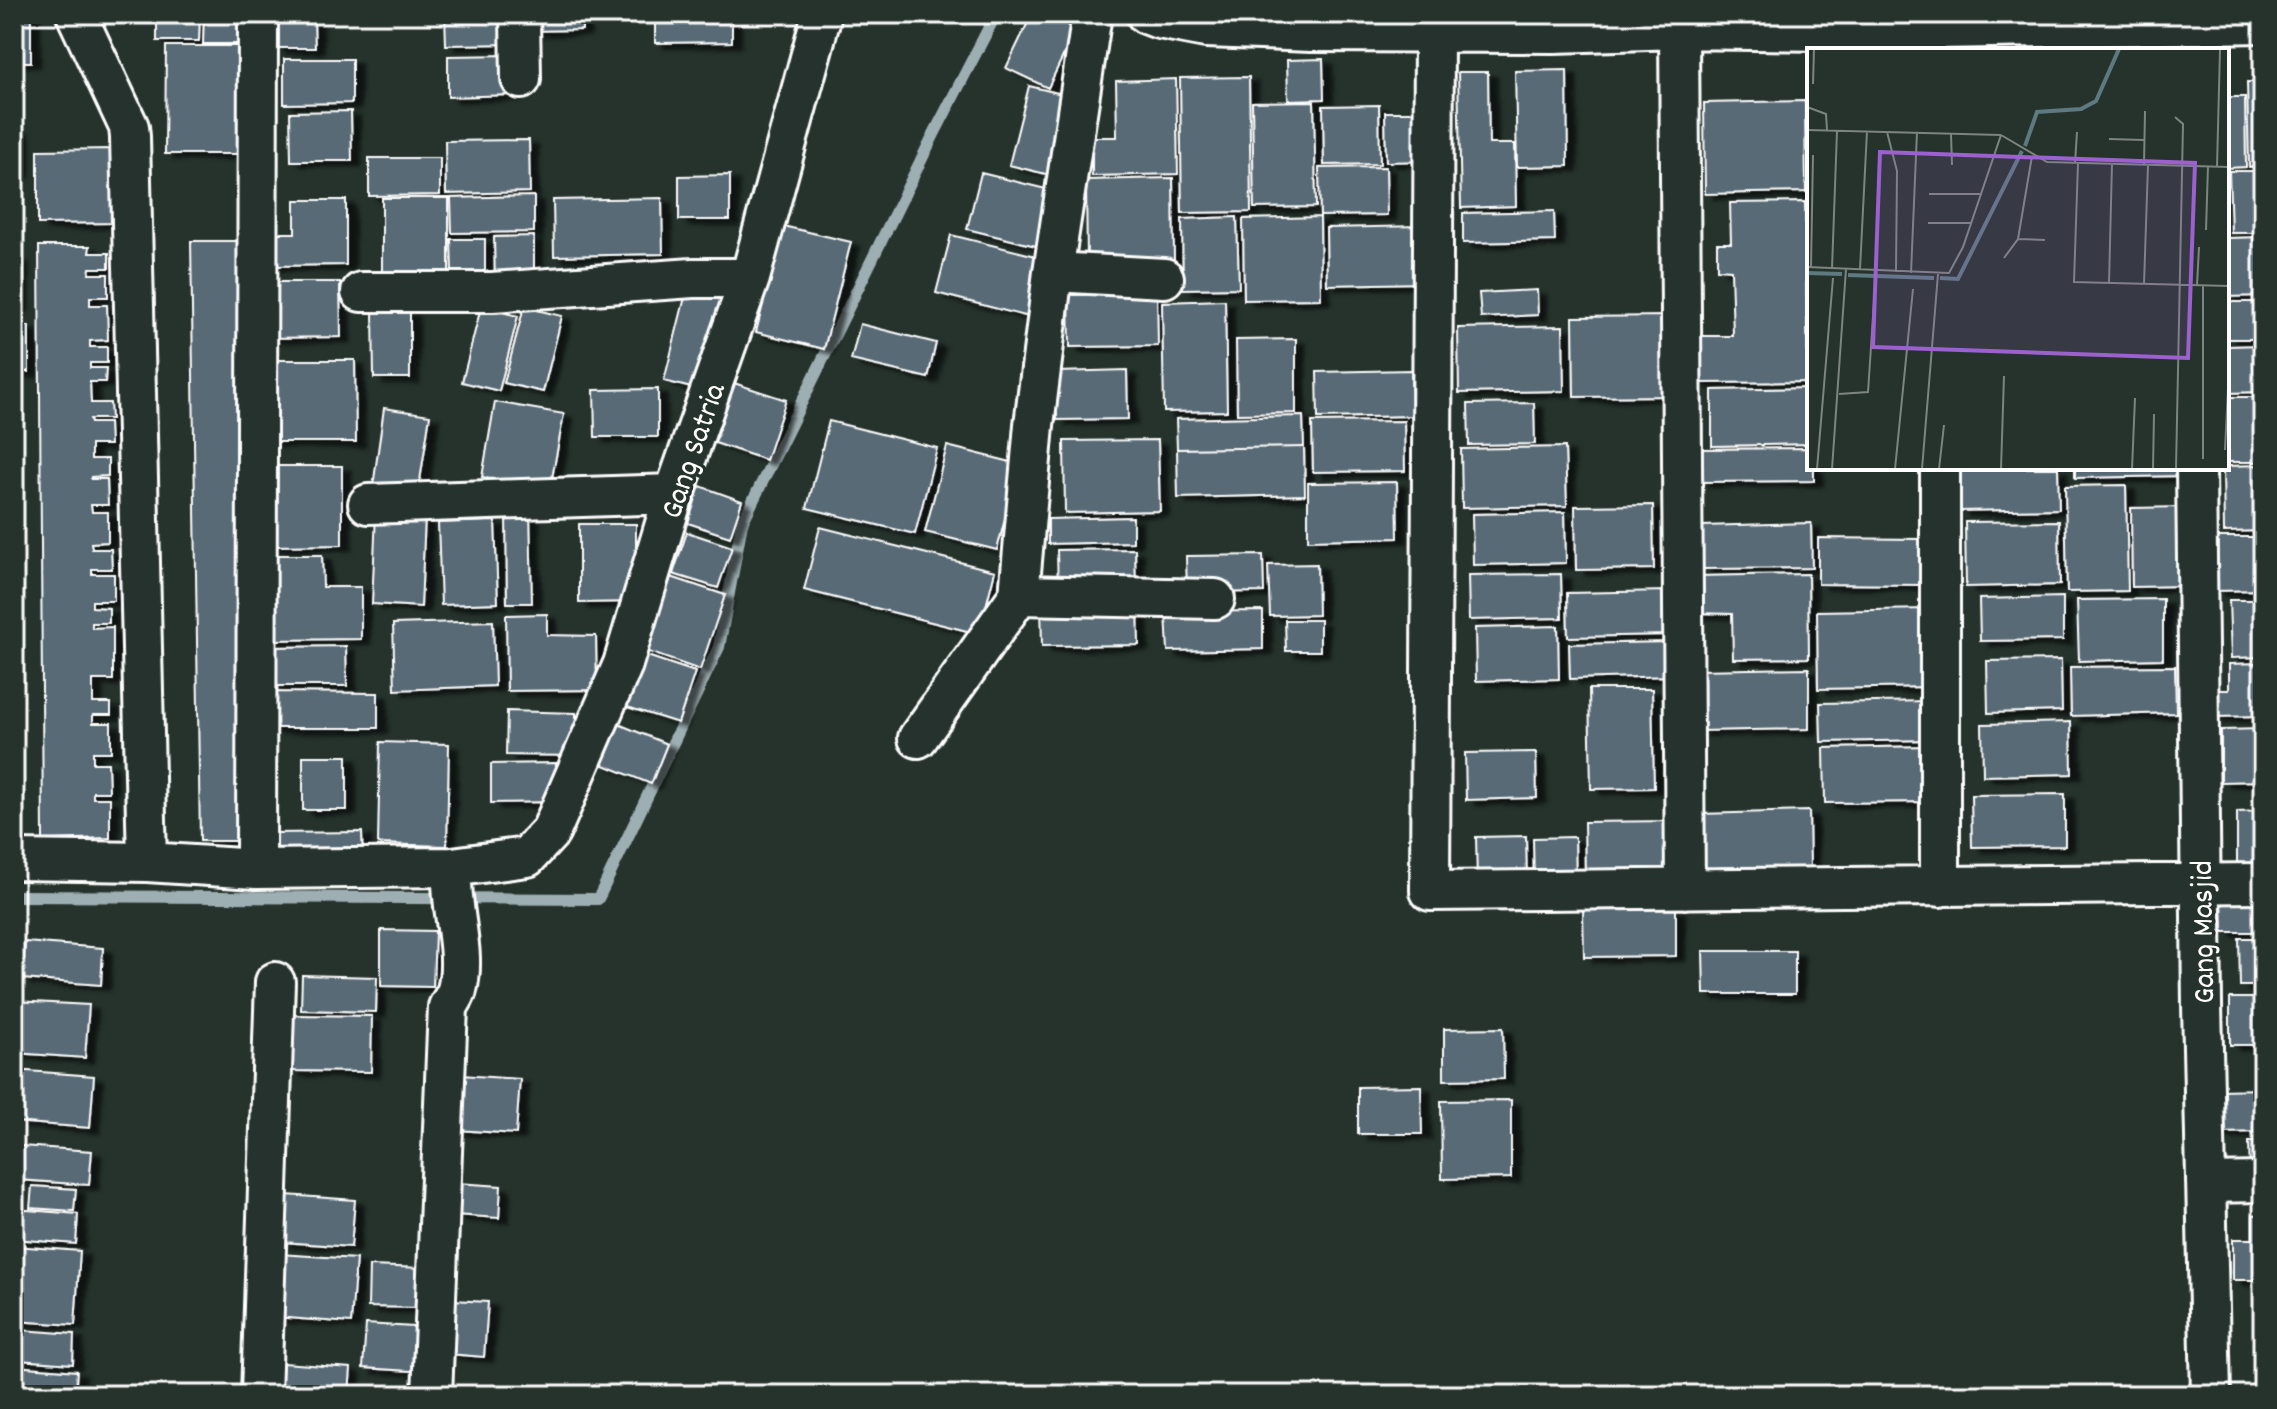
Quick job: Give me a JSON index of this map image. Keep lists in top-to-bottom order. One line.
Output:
{"streets":{"street":["Gang Satria","Gang Masjid"]}}
